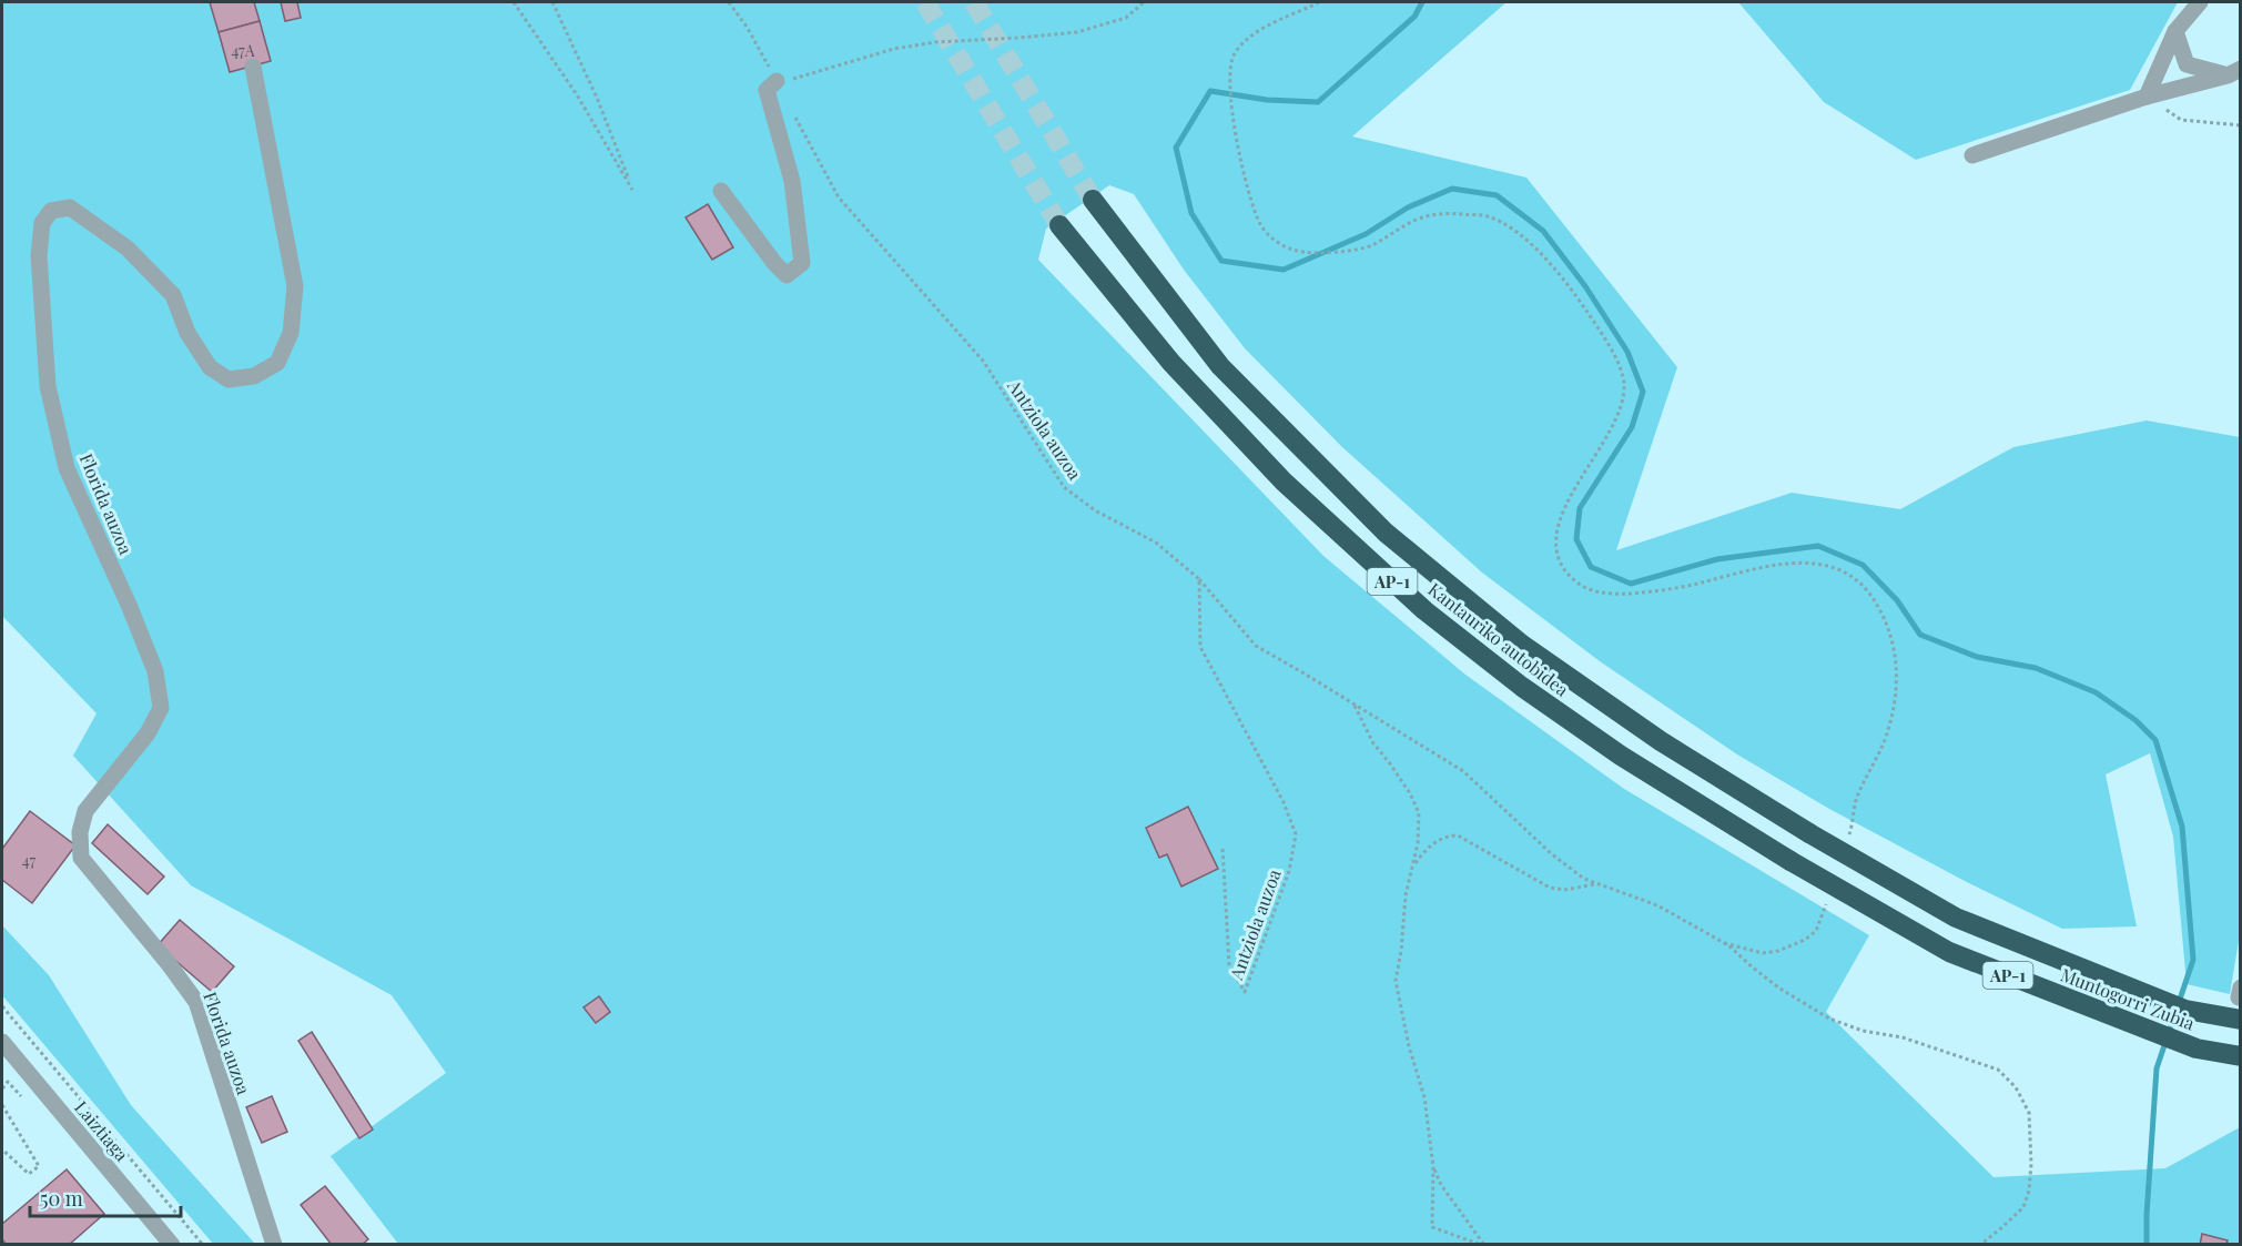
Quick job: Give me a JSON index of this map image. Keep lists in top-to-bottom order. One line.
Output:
{"streets":{"highway":["AP-1","Kantauriko autobidea","Muntogorri Zubia"],"street":["Florida auzoa","Laiztiaga"],"path":["Antziola auzoa"]},"crossings":[["Kantauriko autobidea","Muntogorri Zubia"]],"house_numbers":["47A","47"],"scale_bar":"50 m"}
